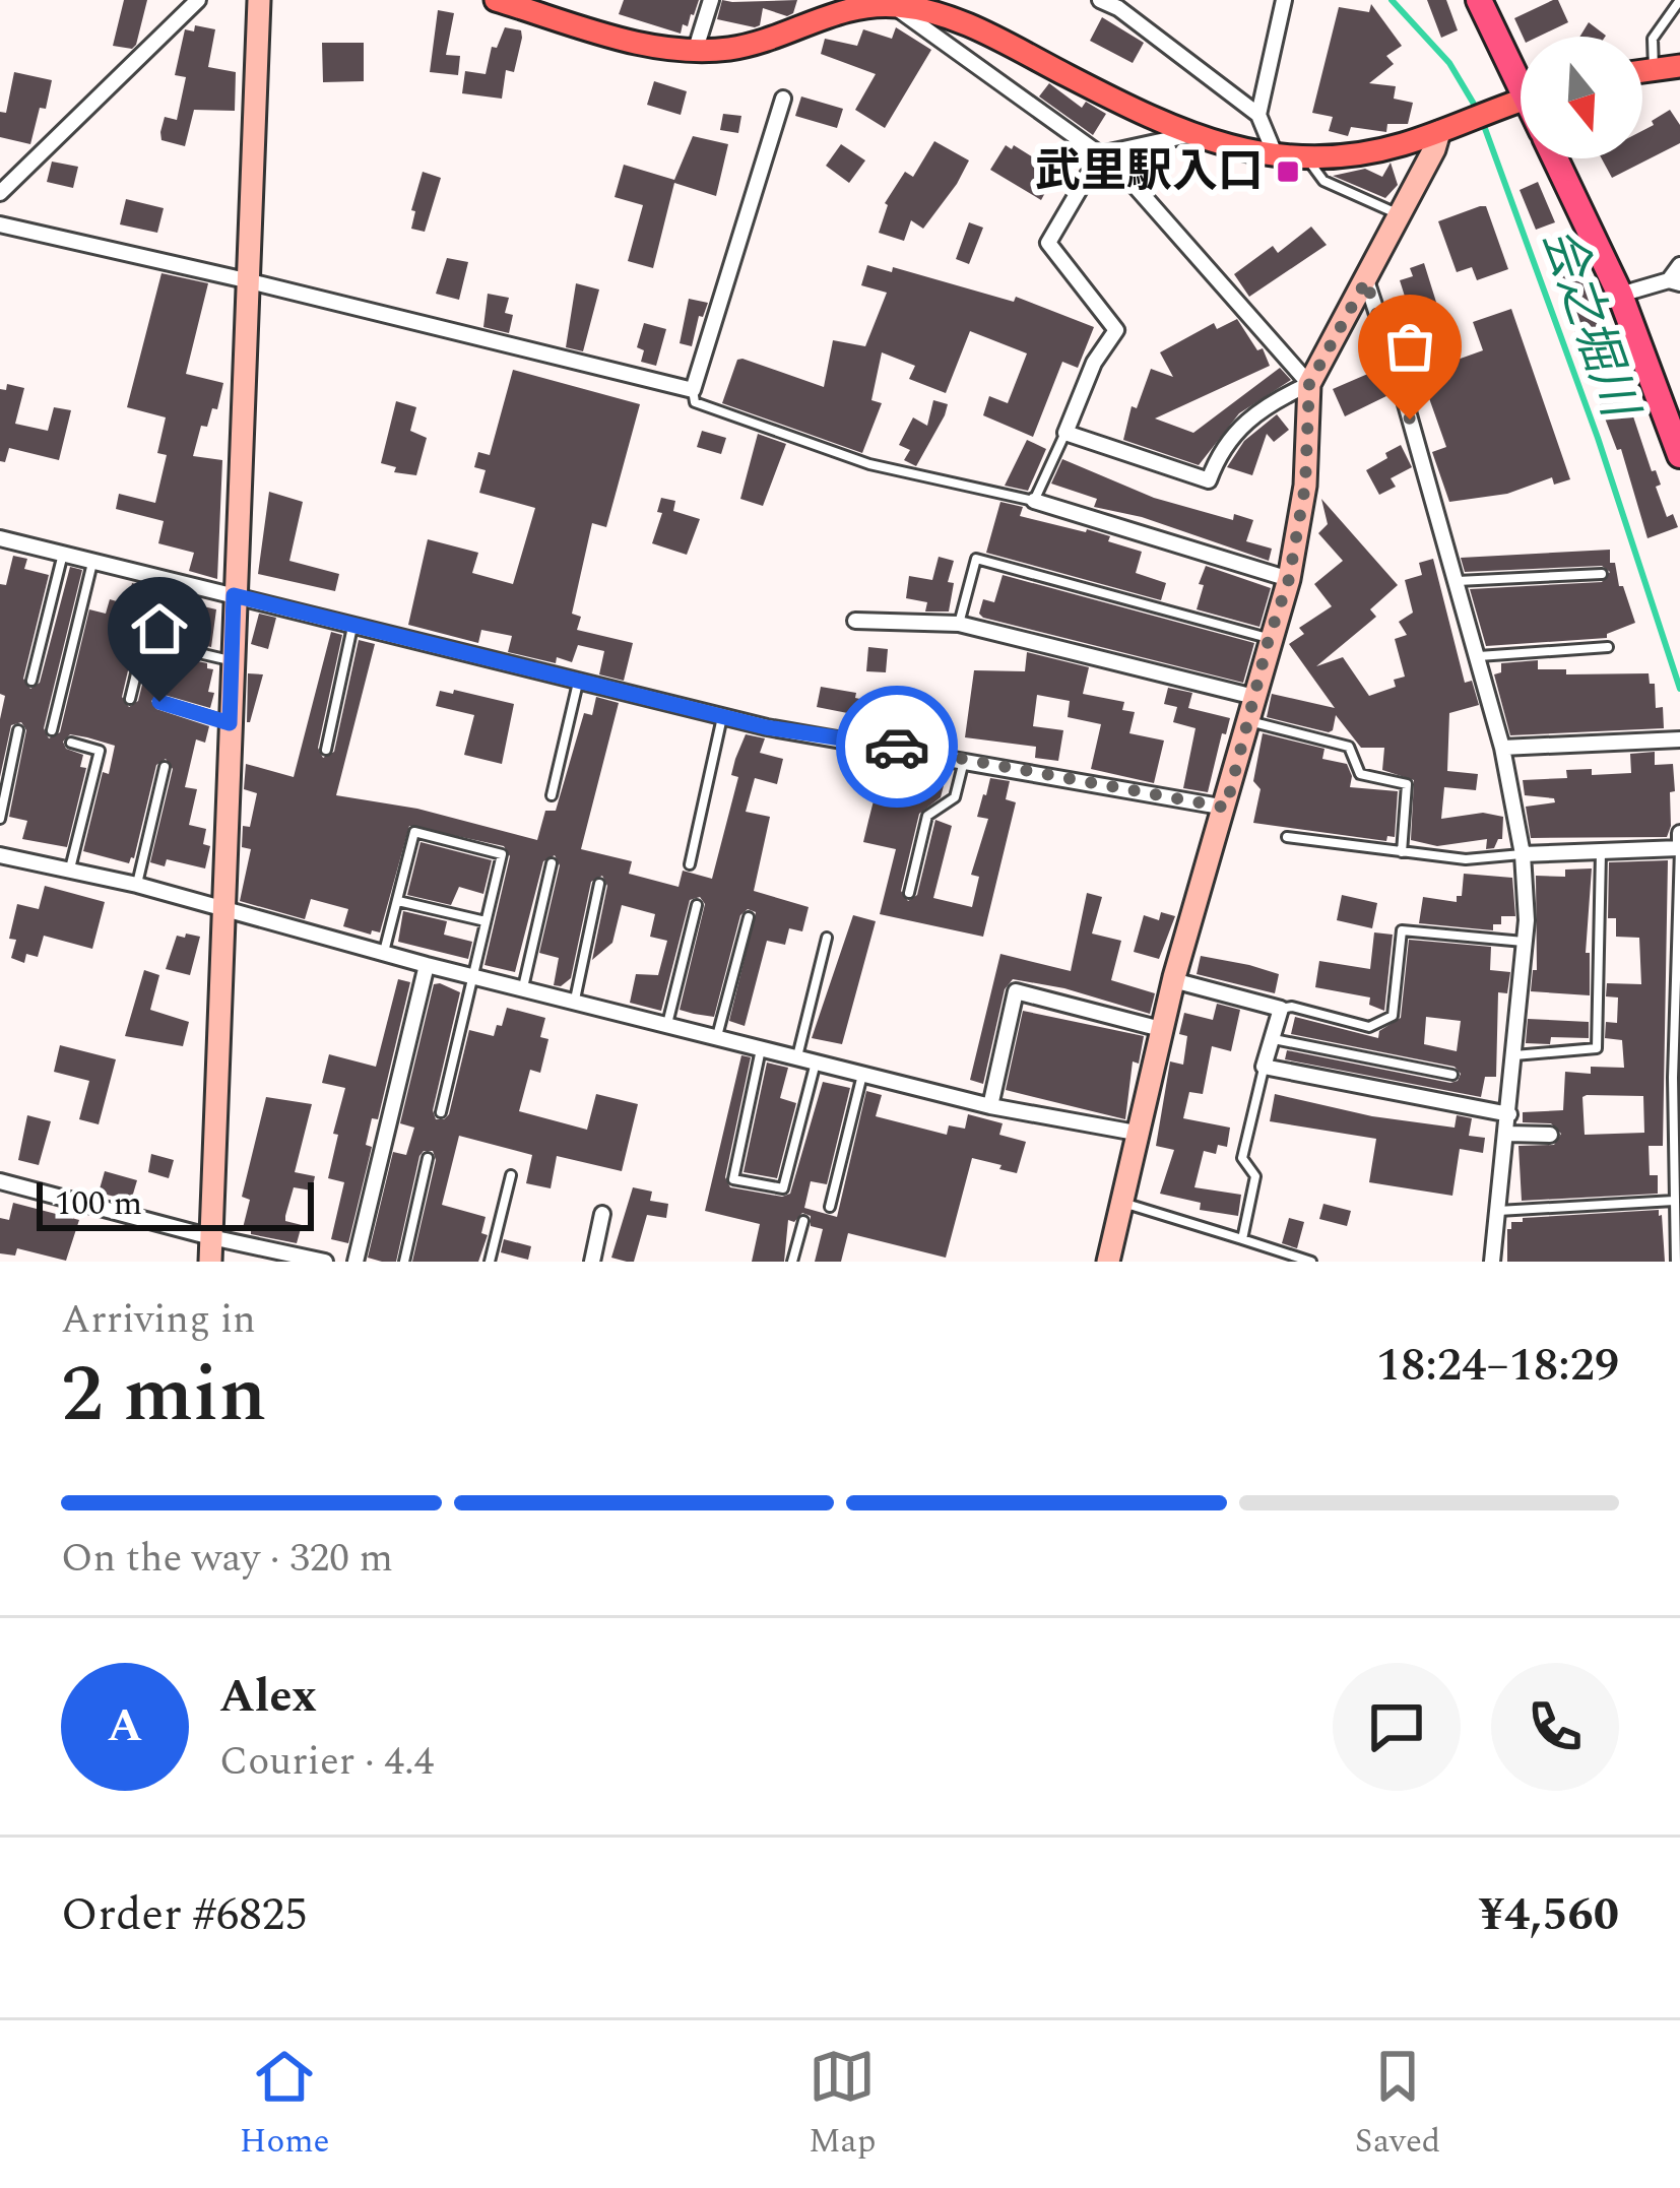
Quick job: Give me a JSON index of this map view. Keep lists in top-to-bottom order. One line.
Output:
{"water":["会之堀川"],"places":{"transit":["武里駅入口"]},"scale_bar":"100 m","north":"bottom","page":{"scale":"100 m","heading":["2 min","Arriving in","18:24–18:29"],"panel":["Alex","Courier · 4.4","Order #6825","¥4,560"],"bar":"On the way · 320 m","round":"A","tabs":["Home","Map","Saved"]}}
